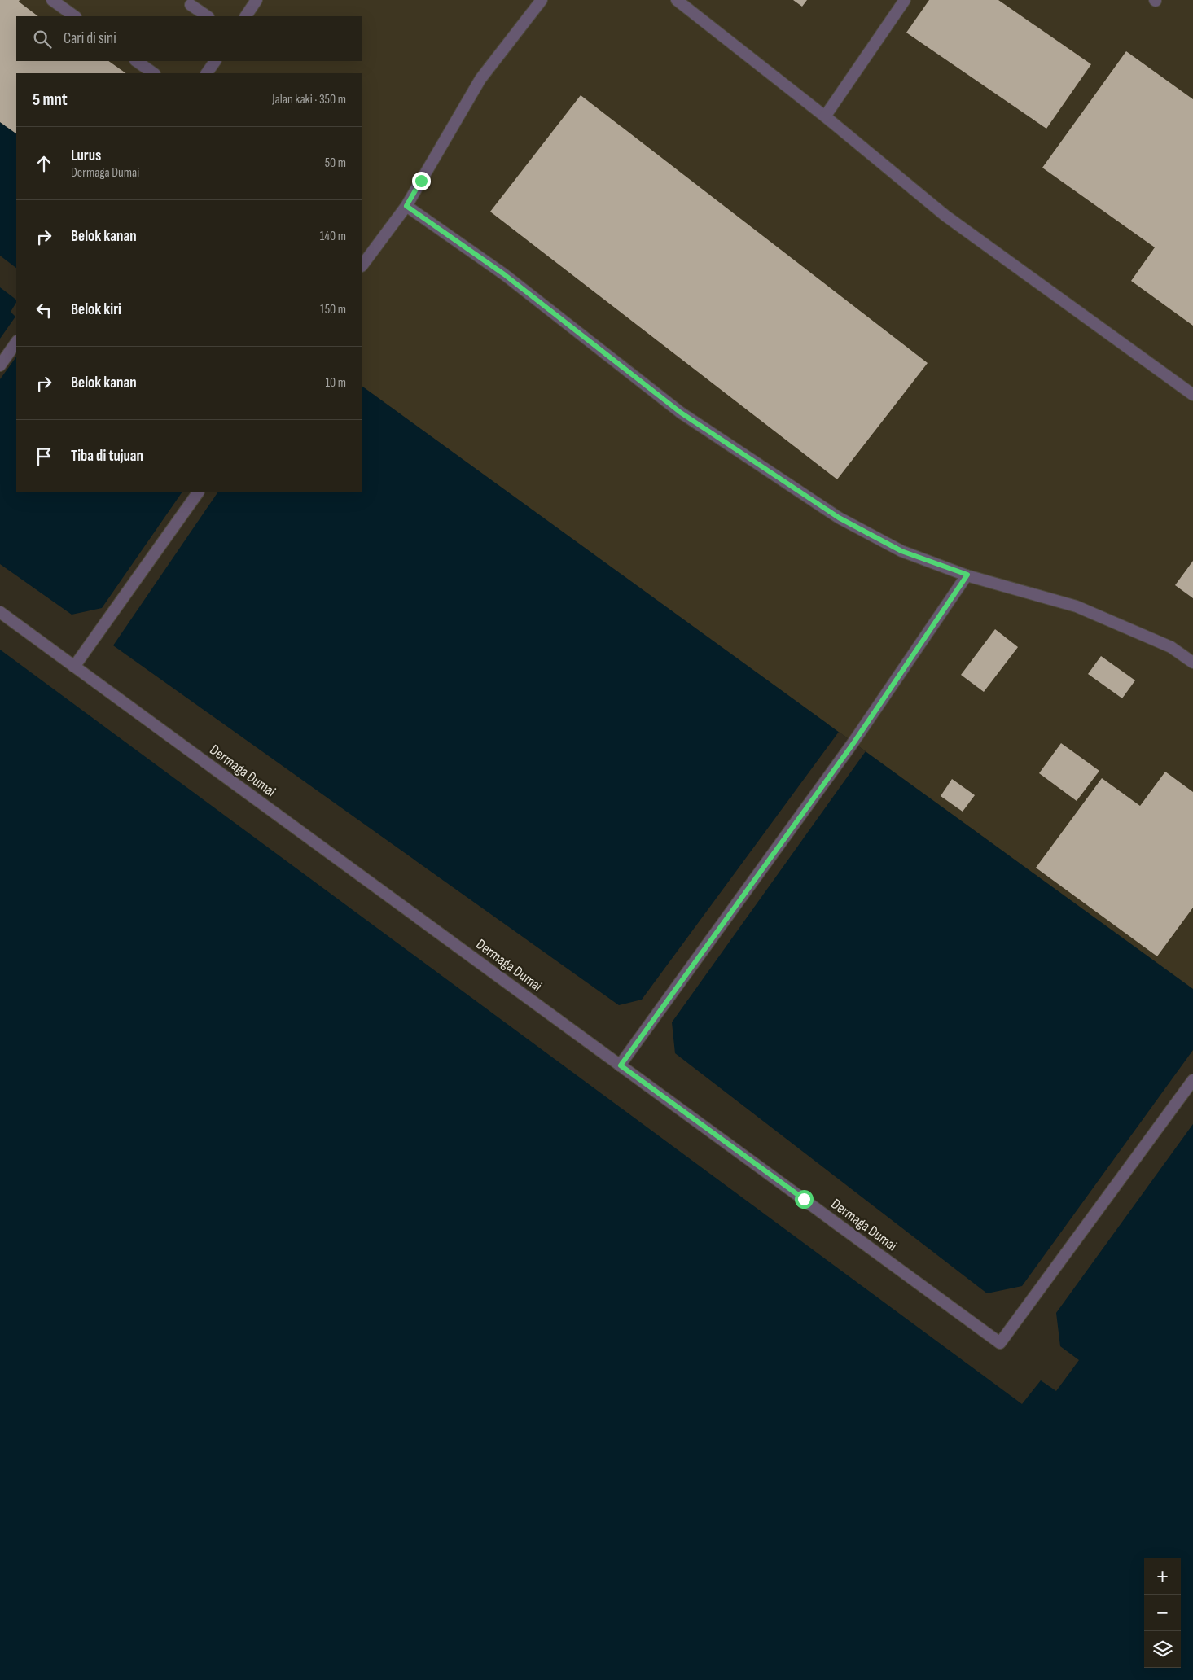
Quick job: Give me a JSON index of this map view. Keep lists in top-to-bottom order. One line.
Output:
{"streets":{"lane":["Dermaga Dumai"]},"page":{"search":"Cari di sini","heading":["5 mnt","Jalan kaki · 350 m"],"list":[["Lurus","Dermaga Dumai","50 m"],["Belok kanan","140 m"],["Belok kiri","150 m"],["Belok kanan","10 m"],"Tiba di tujuan"],"map_buttons":["+","−"]}}
